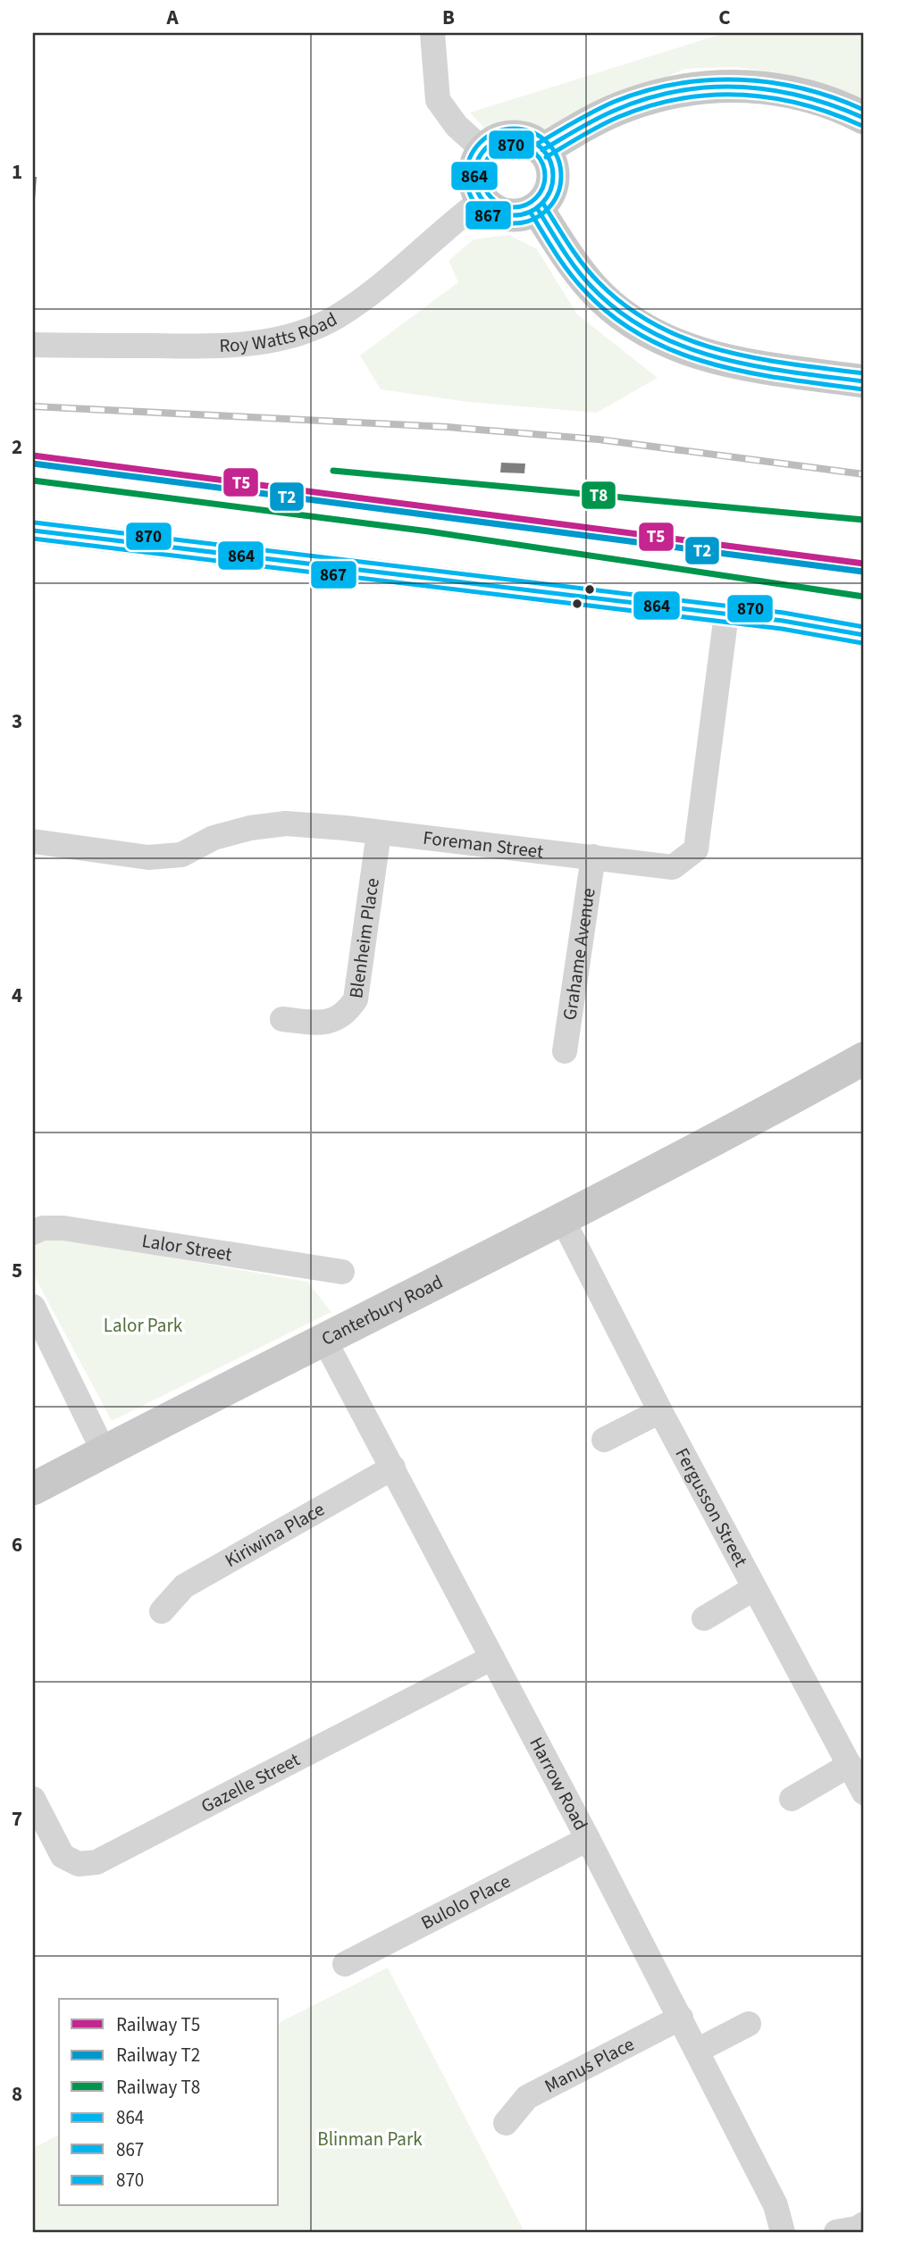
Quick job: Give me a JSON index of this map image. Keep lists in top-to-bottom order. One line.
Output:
{"streets":{"main road":["Canterbury Road"],"street":["Roy Watts Road","Foreman Street","Blenheim Place","Grahame Avenue","Lalor Street","Fergusson Street","Kiriwina Place","Gazelle Street","Harrow Road","Bulolo Place","Manus Place"]},"crossings":[["Foreman Street","Blenheim Place"],["Foreman Street","Grahame Avenue"],["Canterbury Road","Fergusson Street"],["Canterbury Road","Harrow Road"],["Kiriwina Place","Harrow Road"],["Gazelle Street","Harrow Road"],["Harrow Road","Bulolo Place"],["Harrow Road","Manus Place"]],"parks":["Lalor Park","Blinman Park"],"lines":["transit line 870","transit line 864","transit line 867","rail line T5","rail line T2","rail line T8"],"legend":["Railway T5","Railway T2","Railway T8","864","867","870"],"grid":{"columns":["A","B","C"],"rows":["1","2","3","4","5","6","7","8"]}}
